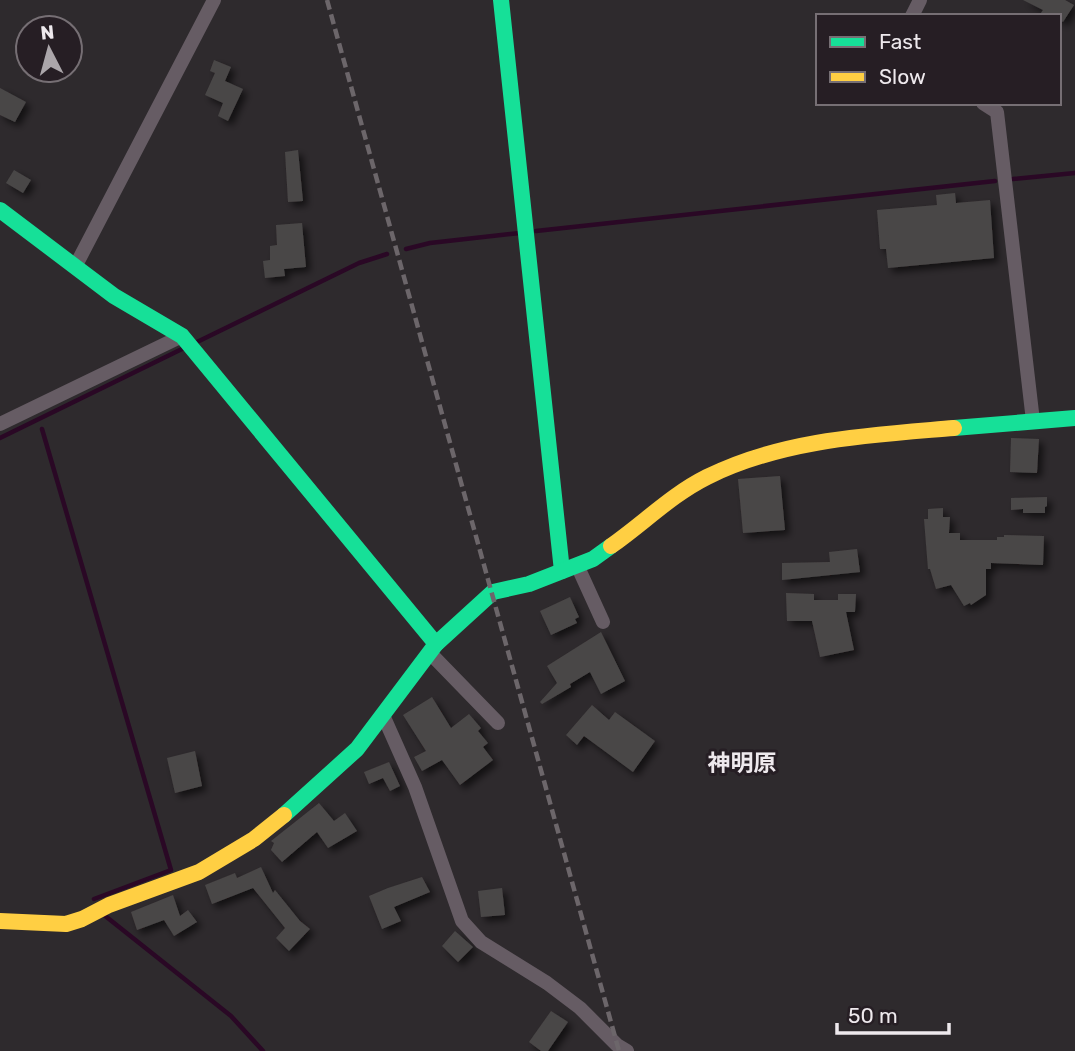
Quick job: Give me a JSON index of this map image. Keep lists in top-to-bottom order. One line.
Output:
{"districts":["神明原"],"legend":["Fast","Slow"],"scale_bar":"50 m","north":"top"}
